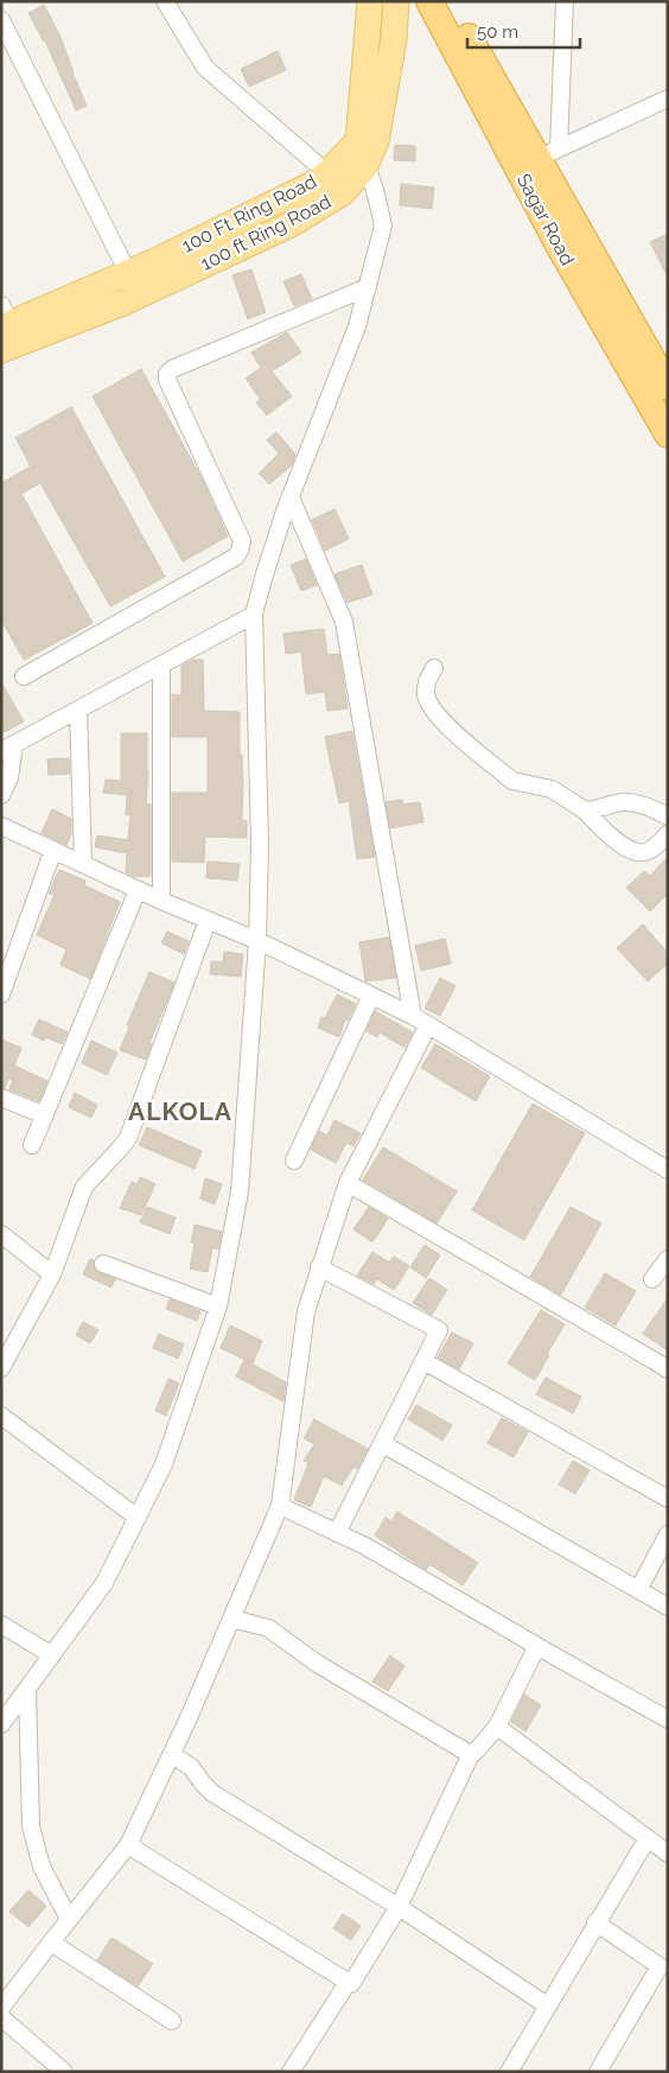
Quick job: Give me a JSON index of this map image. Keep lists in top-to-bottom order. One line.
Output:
{"streets":{"highway":["Sagar Road"],"main road":["100 Ft Ring Road","100 ft Ring Road"]},"crossings":[["100 Ft Ring Road","100 ft Ring Road"]],"districts":["ALKOLA"],"scale_bar":"50 m"}
